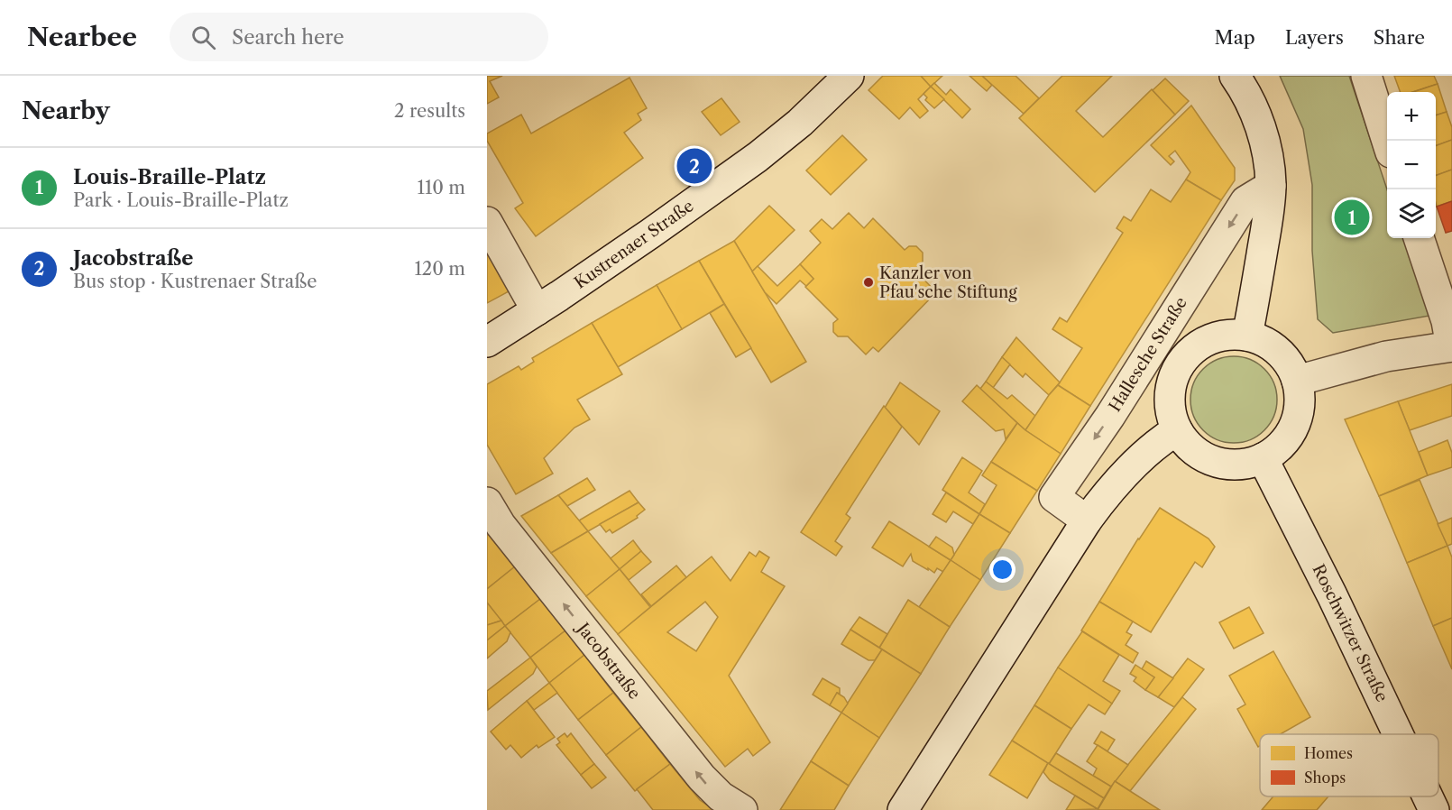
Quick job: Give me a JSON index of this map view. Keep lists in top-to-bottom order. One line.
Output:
{"streets":{"street":["Kustrenaer Straße","Hallesche Straße","Roschwitzer Straße","Jacobstraße"]},"one_way":["Jacobstraße"],"places":["Kanzler von Pfau'sche Stiftung"],"legend":["Homes","Shops"],"page":{"header":"Nearbee","search":"Search here","nav":["Map","Layers","Share"],"heading":["Nearby","2 results"],"map_buttons":["+","−"],"list":[{"mark":"1","name":"Louis-Braille-Platz","note":"Park · Louis-Braille-Platz","value":"110 m"},{"mark":"2","name":"Jacobstraße","note":"Bus stop · Kustrenaer Straße","value":"120 m"}],"pins":["2","1"]}}
